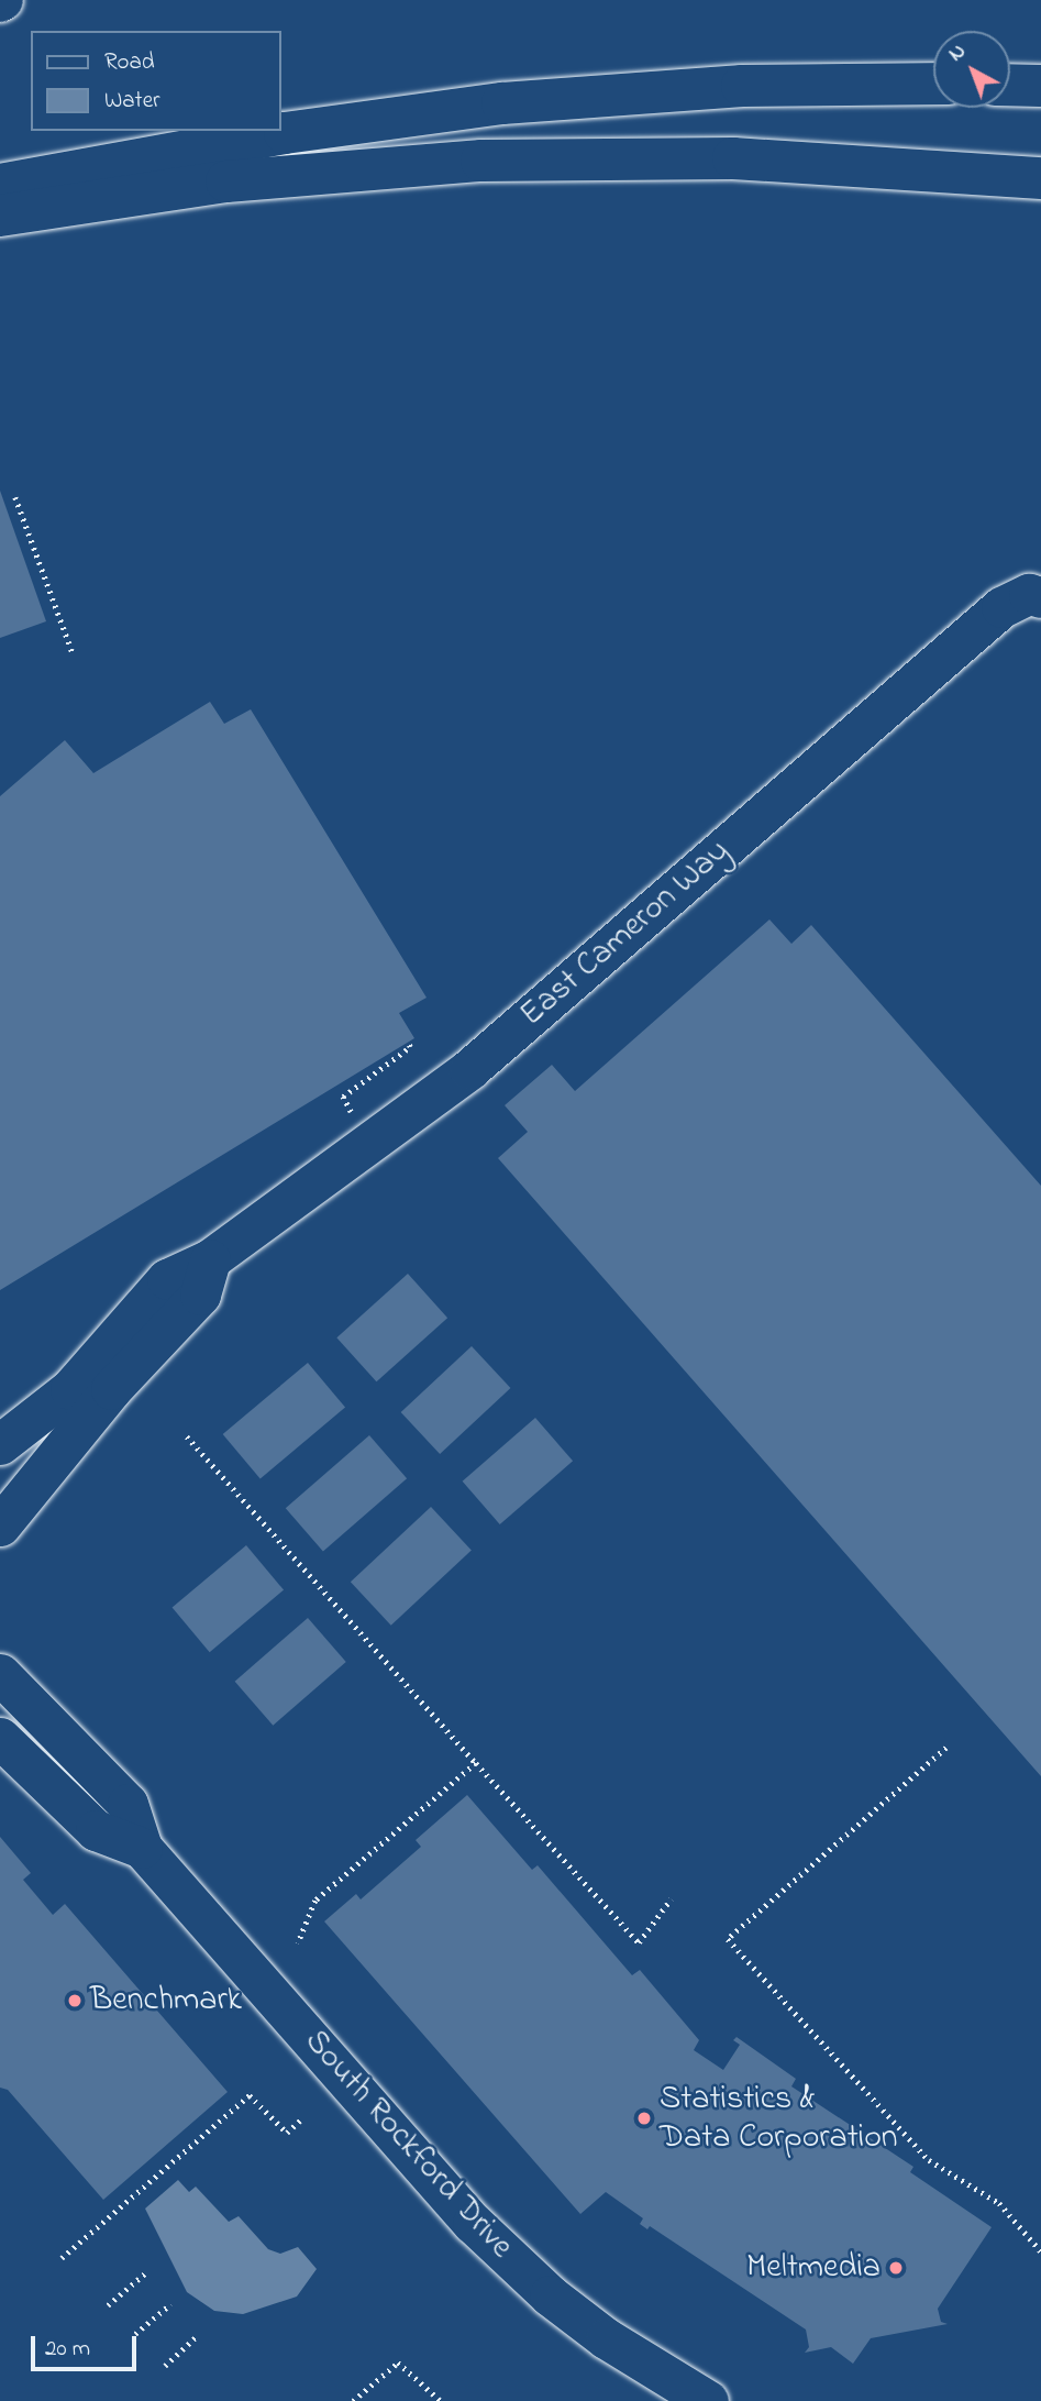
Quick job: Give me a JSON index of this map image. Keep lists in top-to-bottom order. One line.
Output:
{"streets":{"street":["East Cameron Way","South Rockford Drive"]},"places":["Benchmark","Statistics & Data Corporation","Meltmedia"],"legend":["Road","Water"],"scale_bar":"20 m","north":"top left"}
